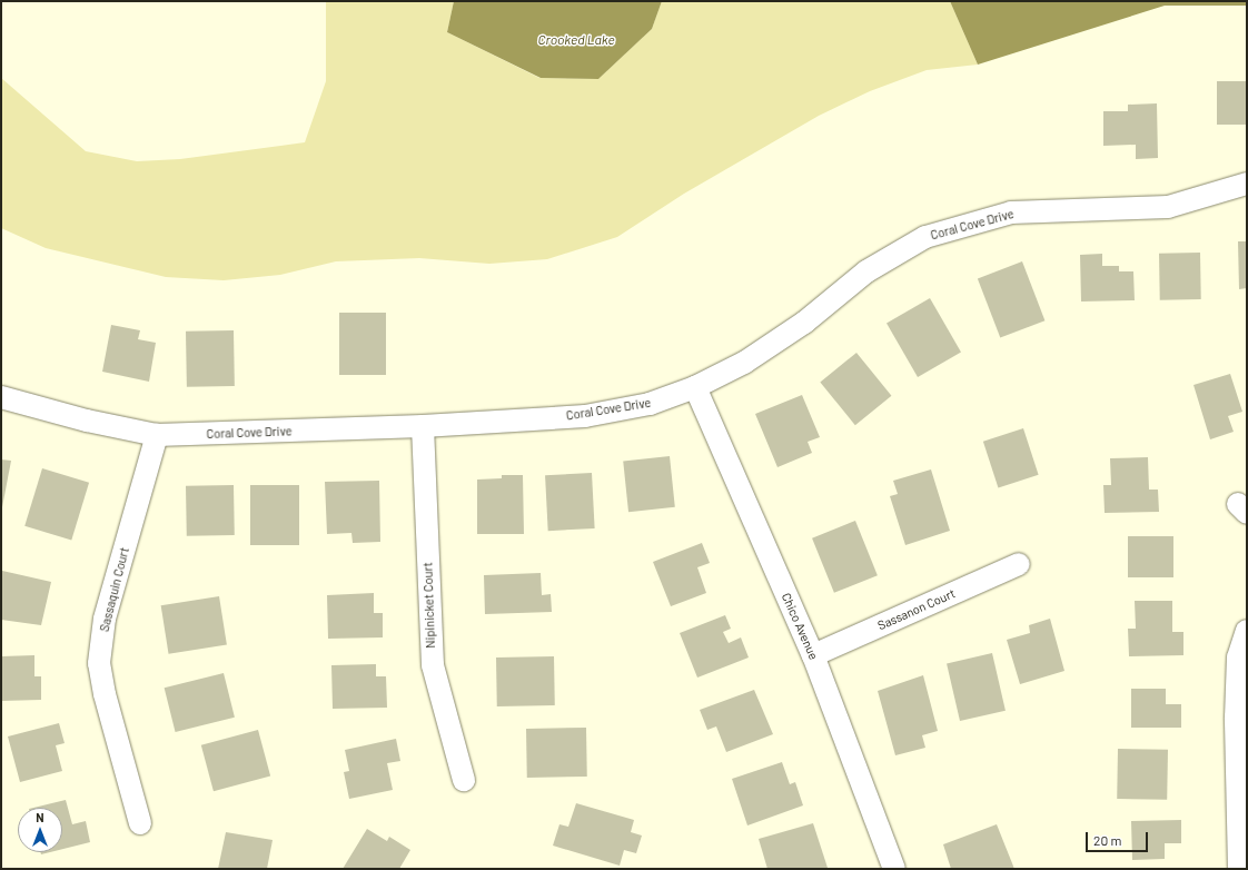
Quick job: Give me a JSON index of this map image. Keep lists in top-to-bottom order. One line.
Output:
{"streets":{"street":["Coral Cove Drive","Sassaquin Court","Nipinicket Court","Sassanon Court","Chico Avenue"]},"crossings":[["Coral Cove Drive","Sassaquin Court"],["Coral Cove Drive","Nipinicket Court"],["Coral Cove Drive","Chico Avenue"],["Sassanon Court","Chico Avenue"]],"water":["Crooked Lake"],"scale_bar":"20 m","north":"top"}
